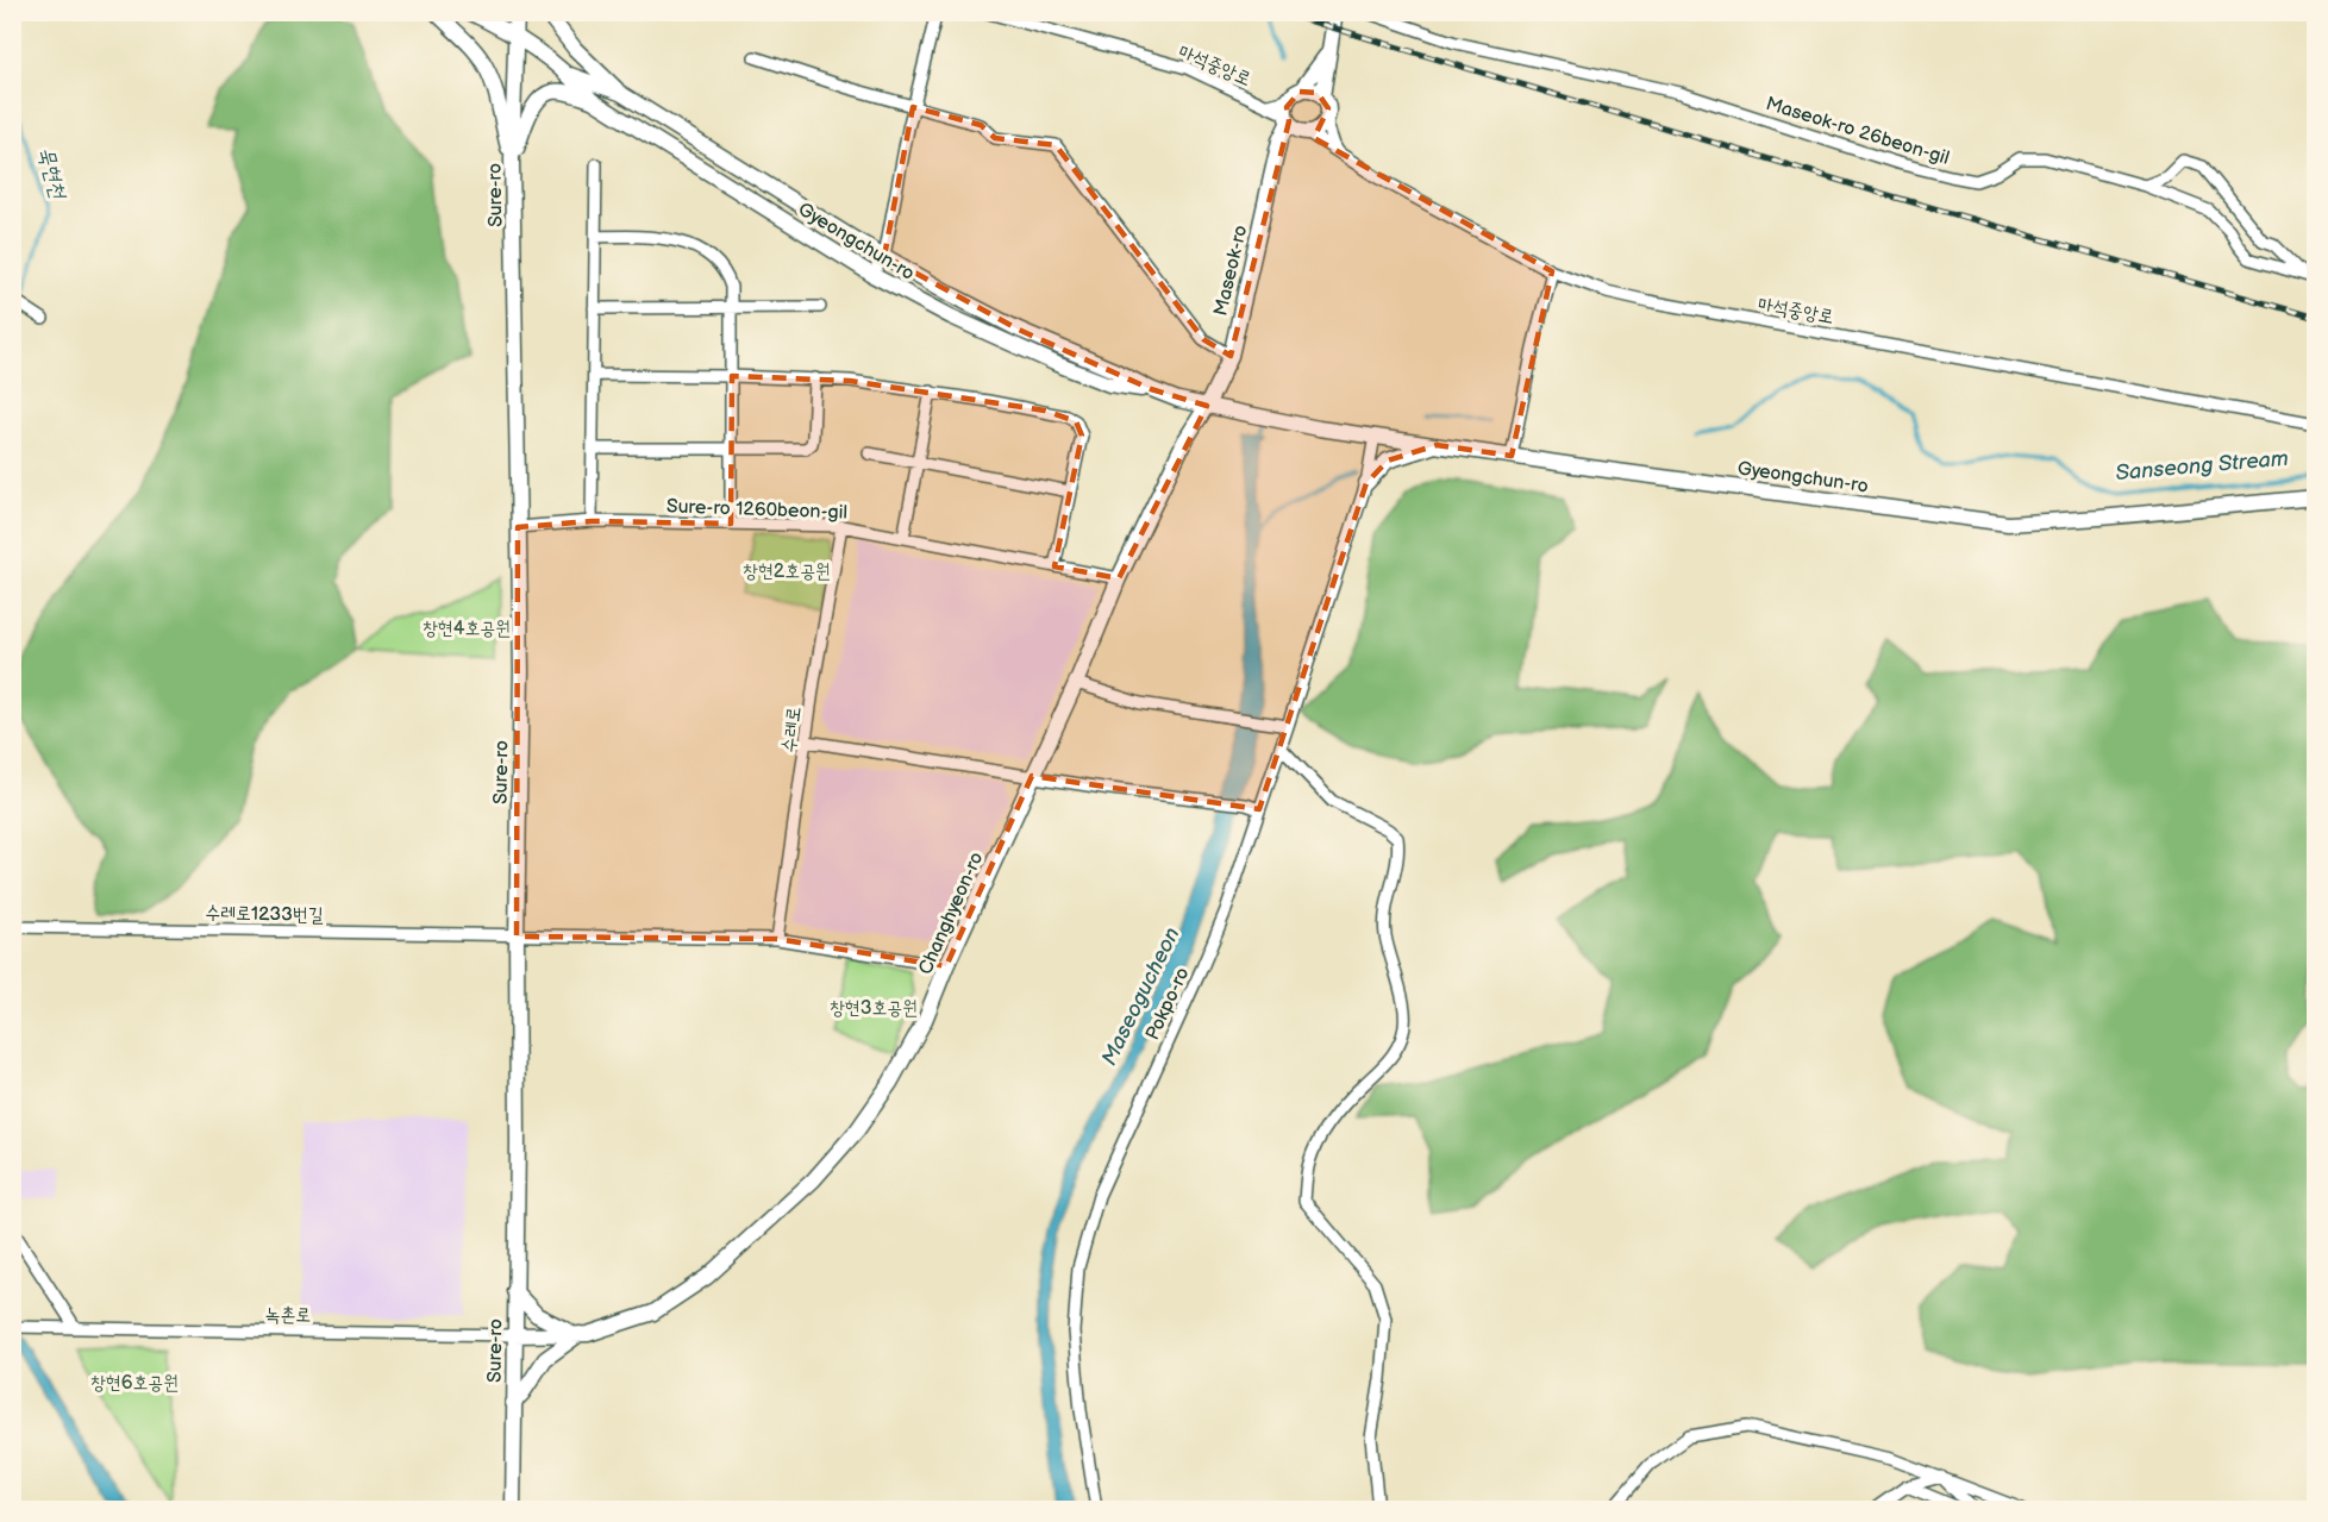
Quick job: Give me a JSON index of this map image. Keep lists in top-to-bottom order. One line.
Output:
{"streets":{"street":["마석중앙로","Maseok-ro 26beon-gil","Sure-ro","Gyeongchun-ro","Maseok-ro","Sure-ro 1260beon-gil","수레로","수레로1233번길","Changhyeon-ro","Pokpo-ro","녹촌로"]},"crossings":[["마석중앙로","Maseok-ro"],["Sure-ro","Gyeongchun-ro"],["Sure-ro","Sure-ro 1260beon-gil"],["Sure-ro","수레로1233번길"],["Sure-ro","Changhyeon-ro"],["Sure-ro","녹촌로"],["Gyeongchun-ro","Maseok-ro"],["Gyeongchun-ro","Changhyeon-ro"],["Gyeongchun-ro","Pokpo-ro"],["Maseok-ro","Changhyeon-ro"],["Sure-ro 1260beon-gil","수레로"],["Sure-ro 1260beon-gil","Changhyeon-ro"],["Changhyeon-ro","녹촌로"]],"water":["묵현천","Sanseong Stream","Maseogucheon"],"parks":["창현2호공원","창현4호공원","창현3호공원","창현6호공원"]}
